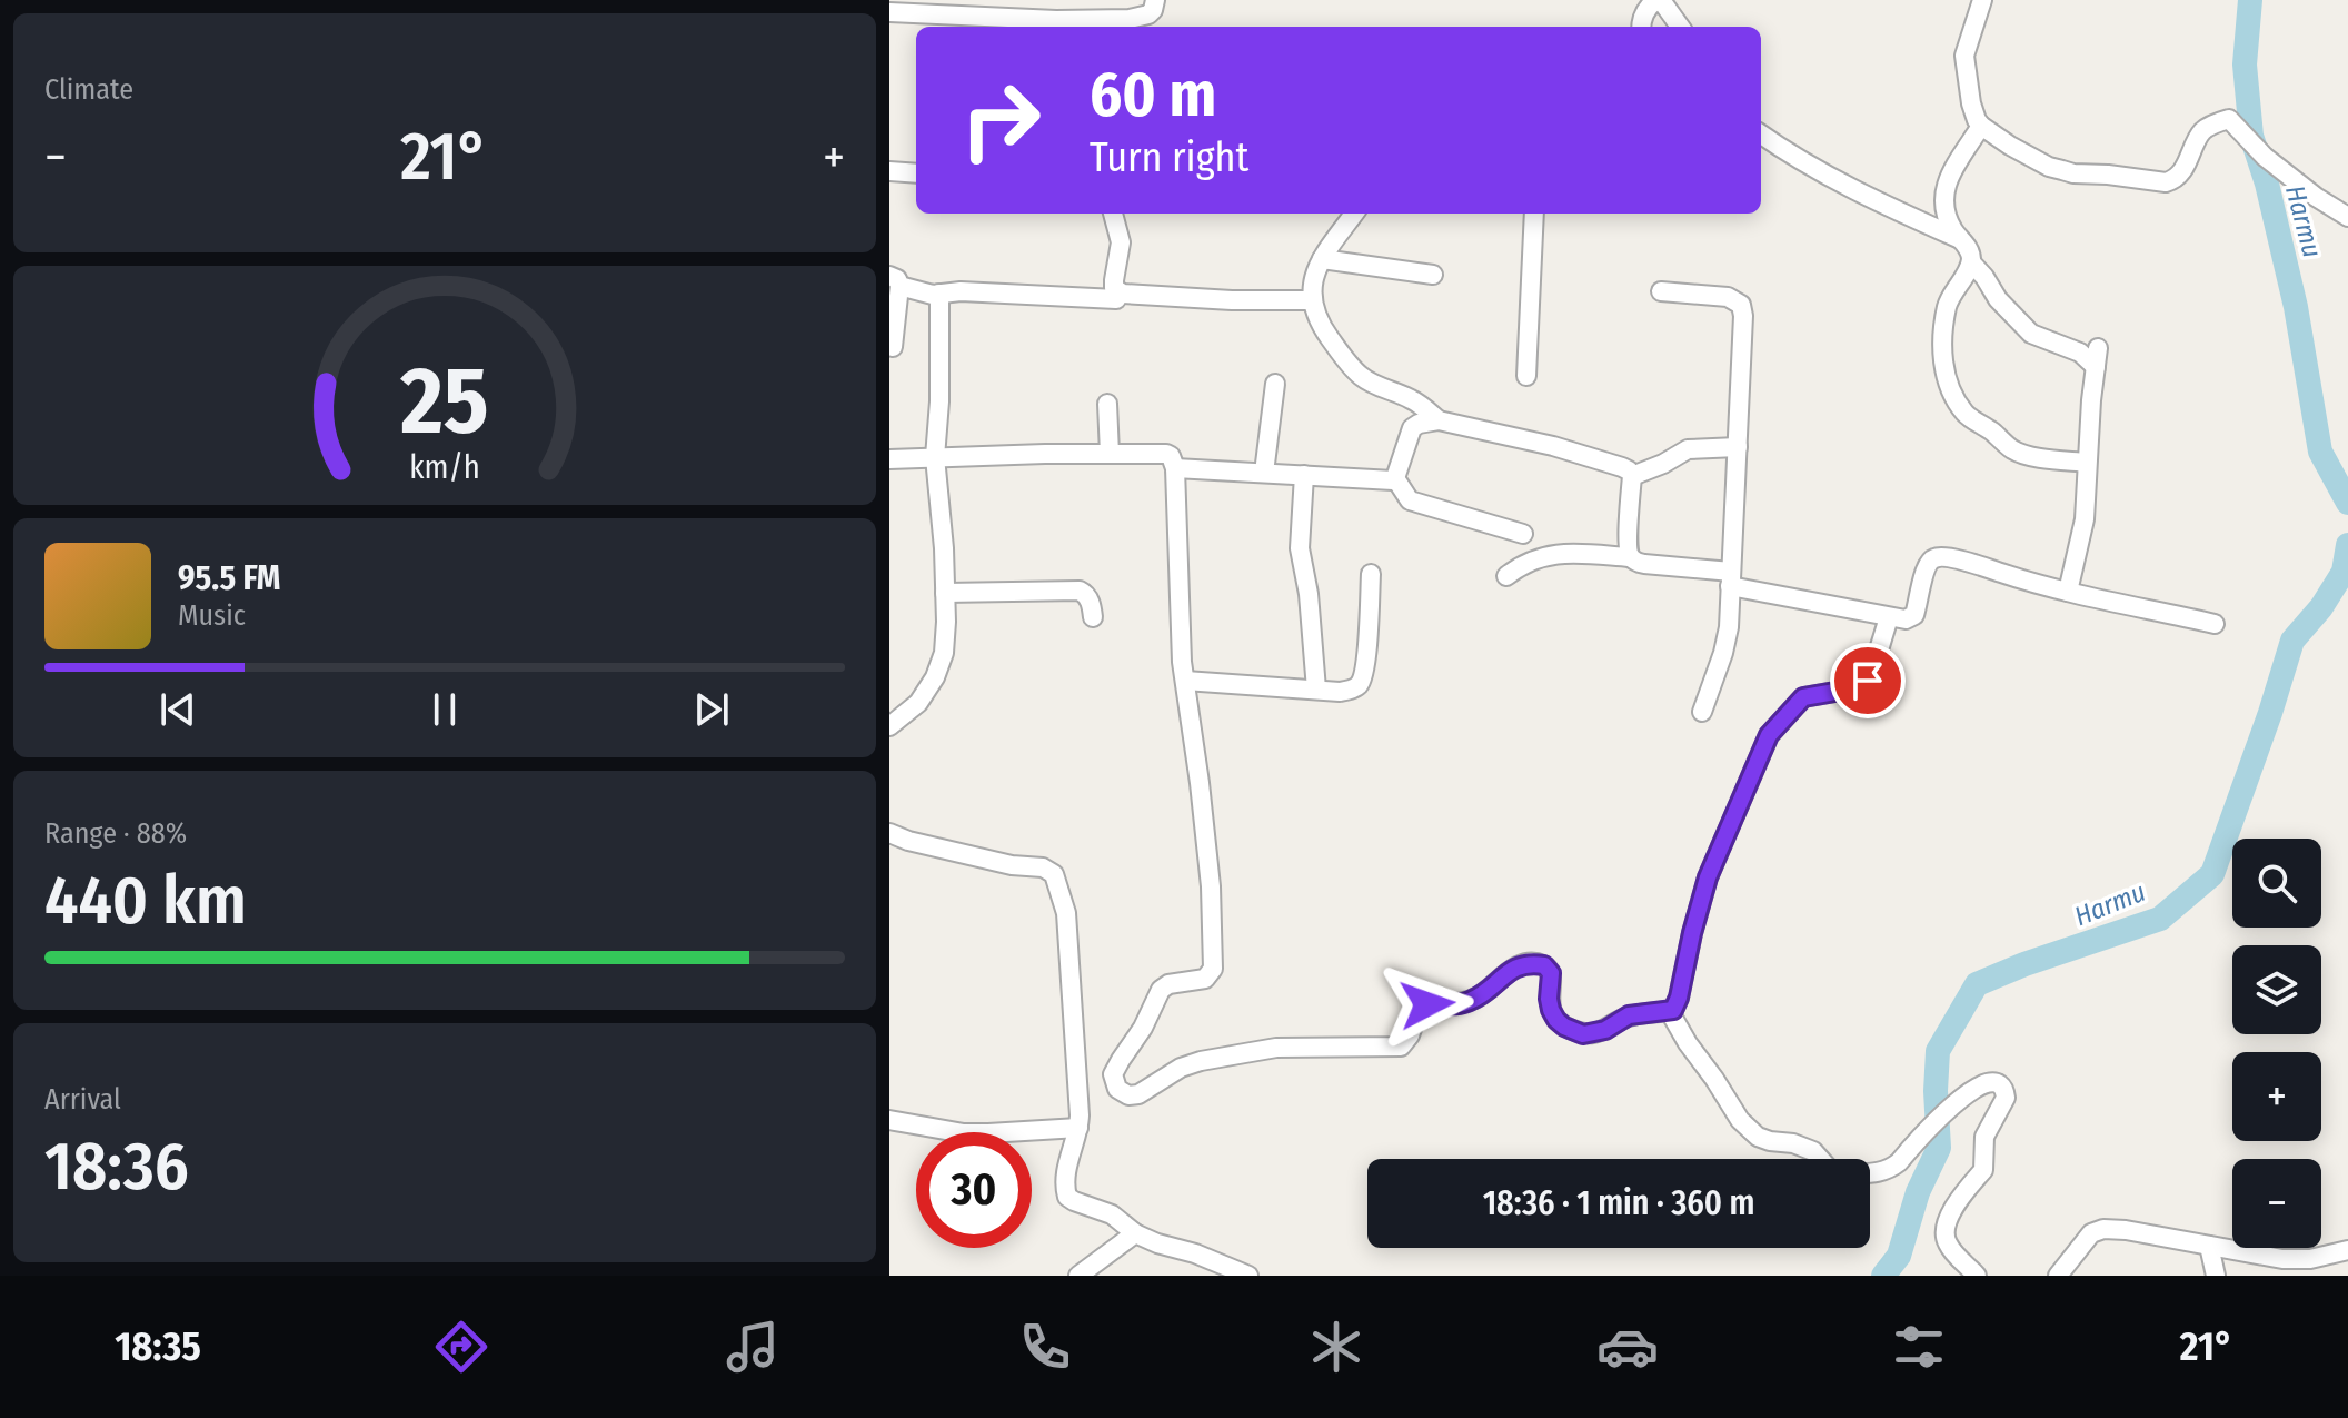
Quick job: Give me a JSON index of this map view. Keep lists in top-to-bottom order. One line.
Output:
{"water":["Harmu"],"page":{"tile":["Climate",["Range · 88%","440 km"],["Arrival","18:36"]],"turn":["60 m","Turn right"],"heat":["−","21°","+"],"song":["95.5 FM","Music"],"map_buttons":["+","−"],"limit":"30","trip":"18:36 · 1 min · 360 m","tabs":["18:35","21°"],"gauge":["25","km/h"]}}
